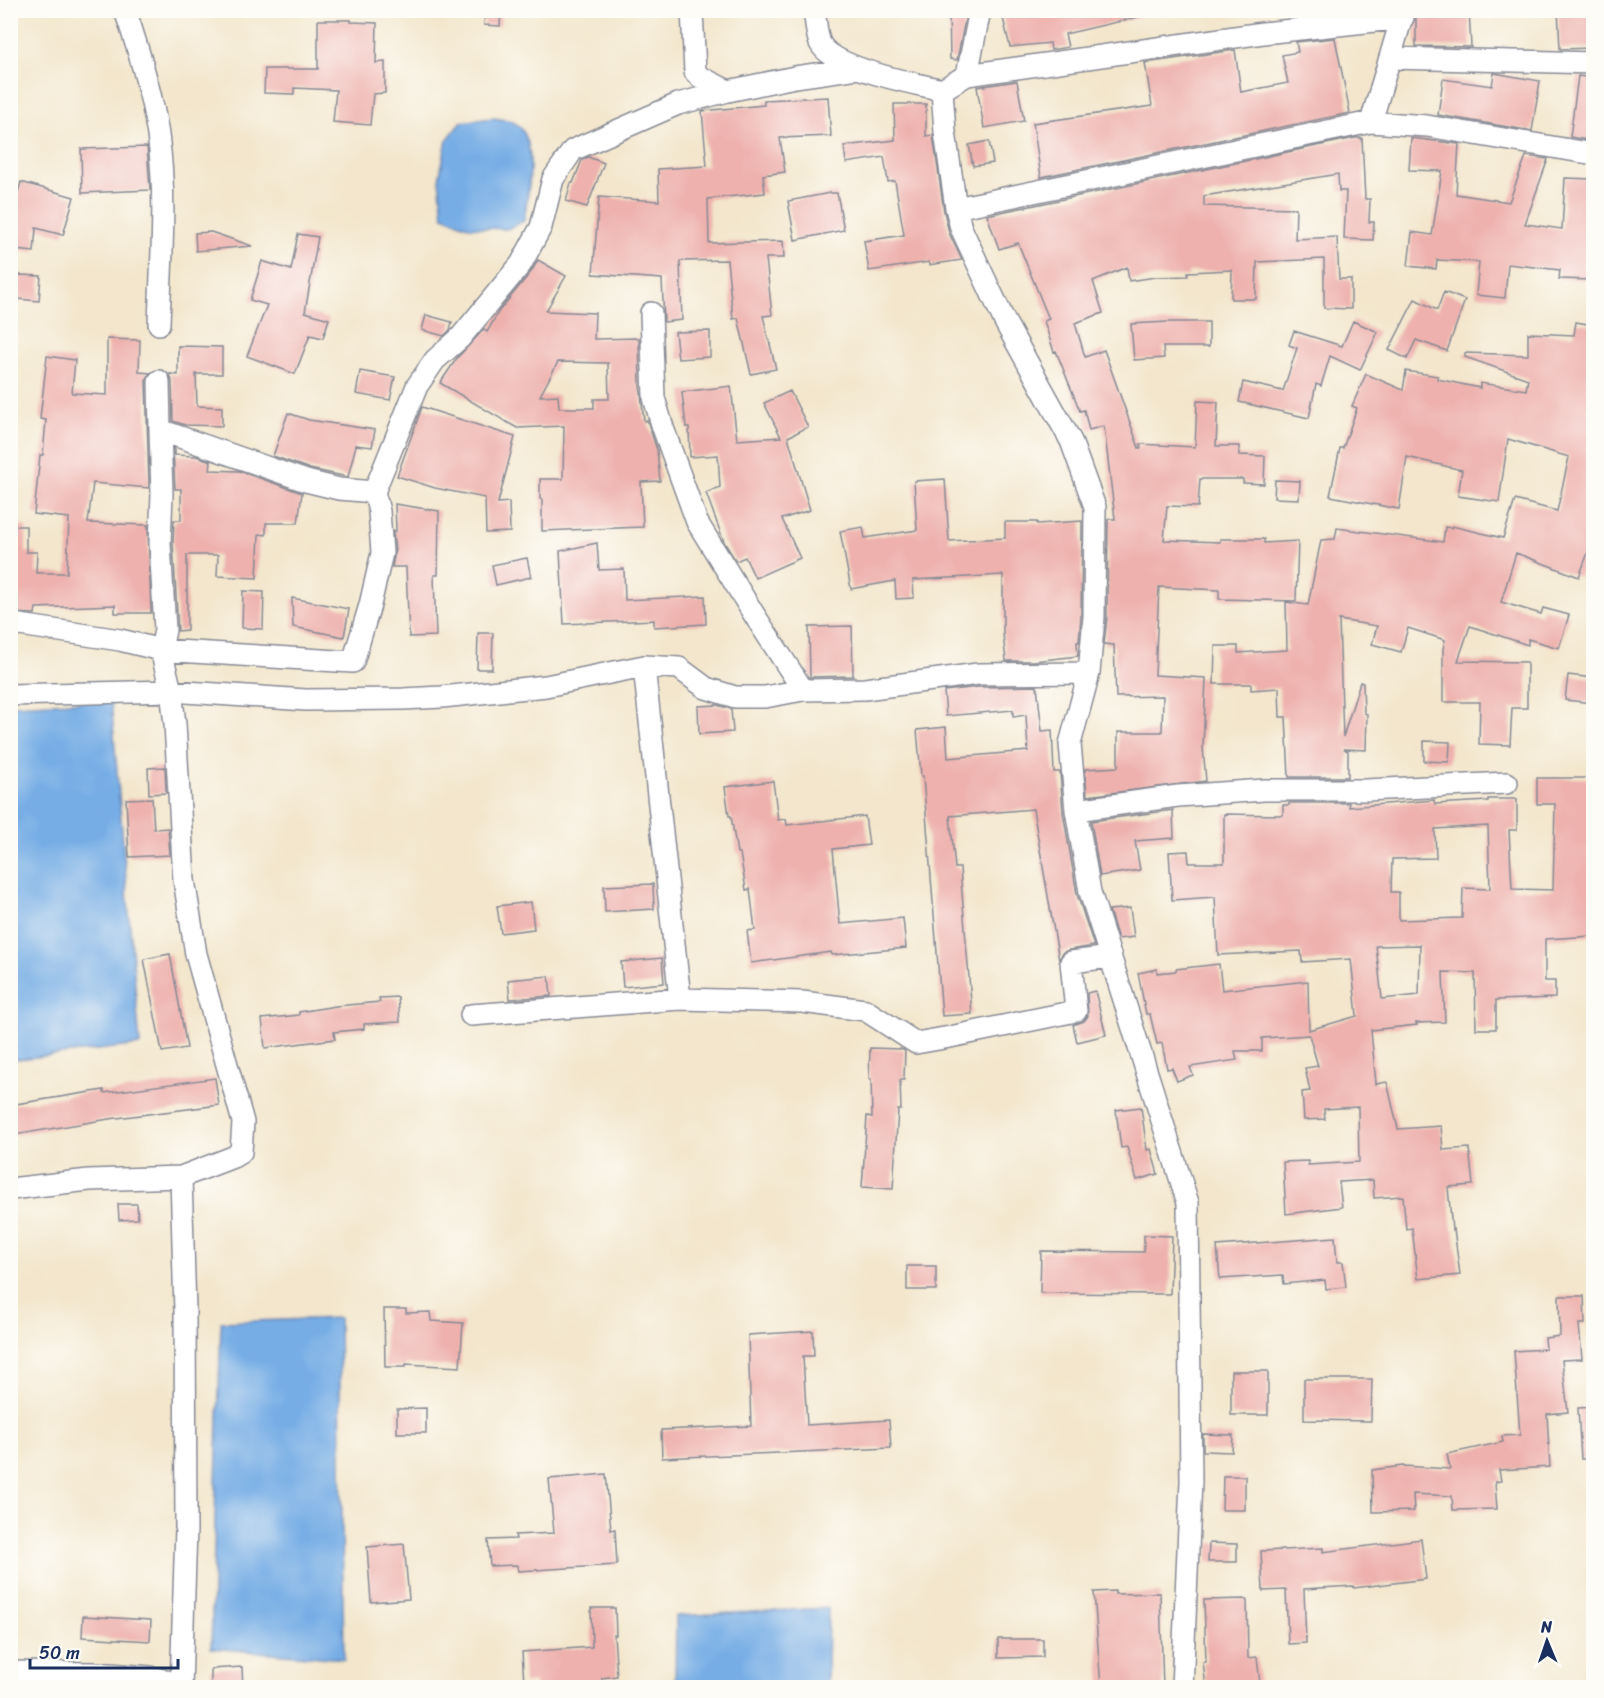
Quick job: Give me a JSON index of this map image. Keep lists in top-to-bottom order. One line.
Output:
{"scale_bar":"50 m","north":"top"}
